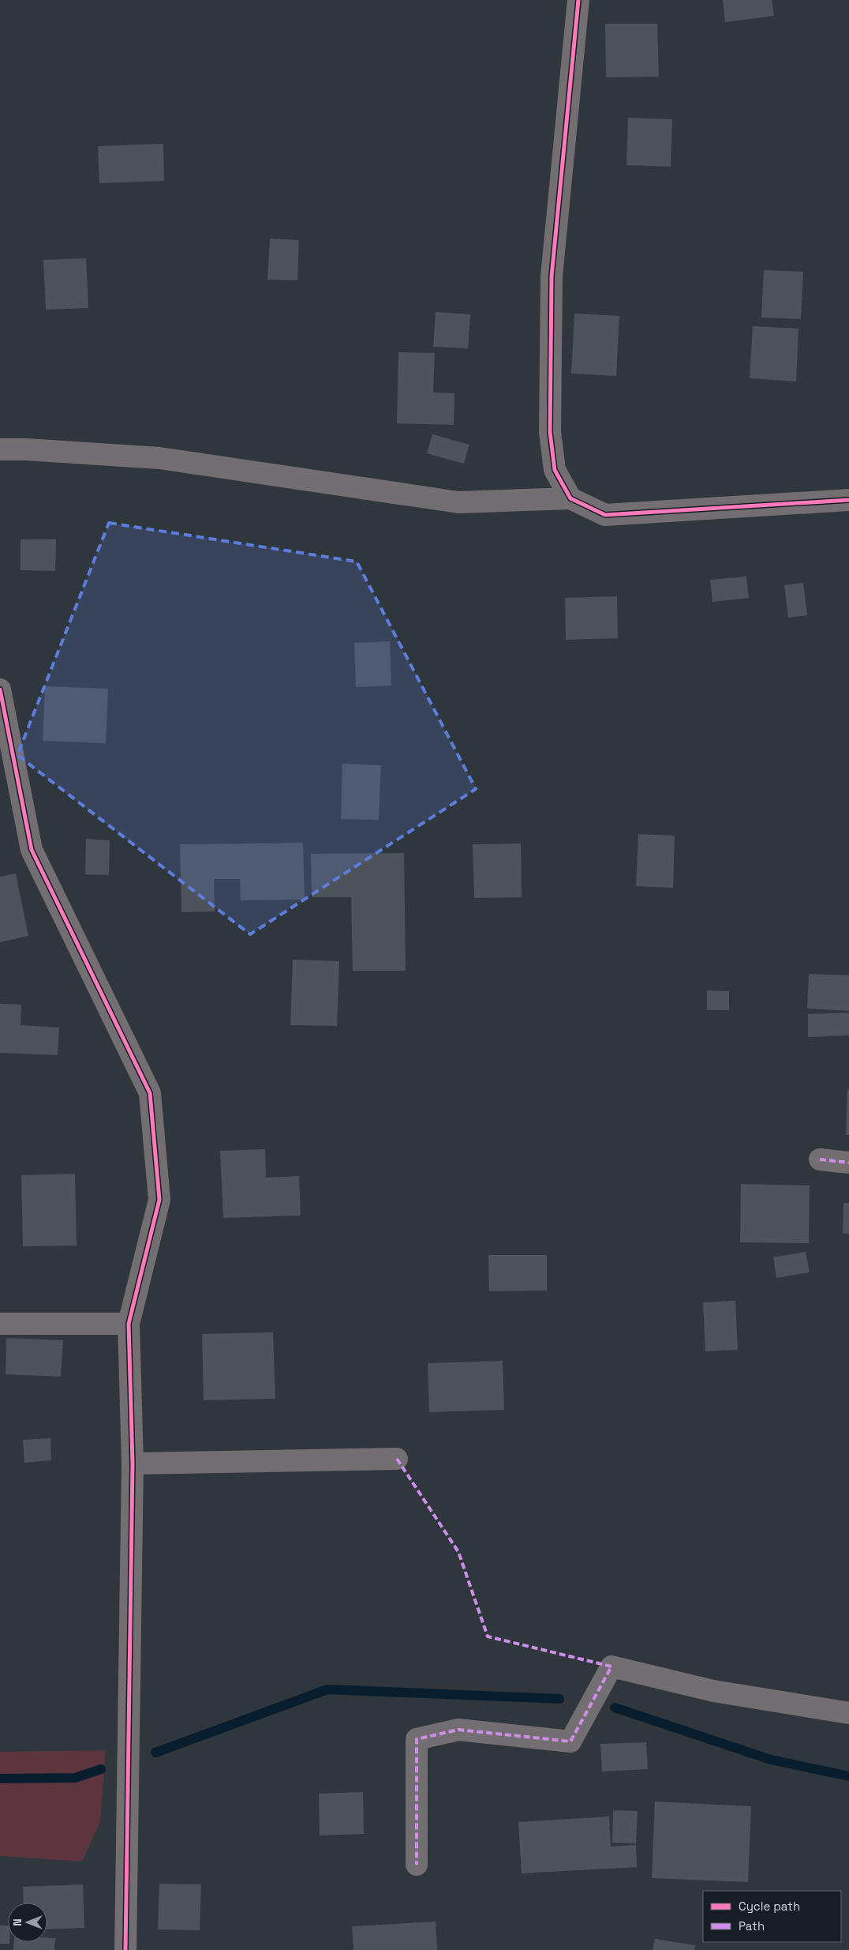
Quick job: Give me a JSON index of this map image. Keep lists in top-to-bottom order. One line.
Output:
{"legend":["Cycle path","Path"],"north":"left"}
